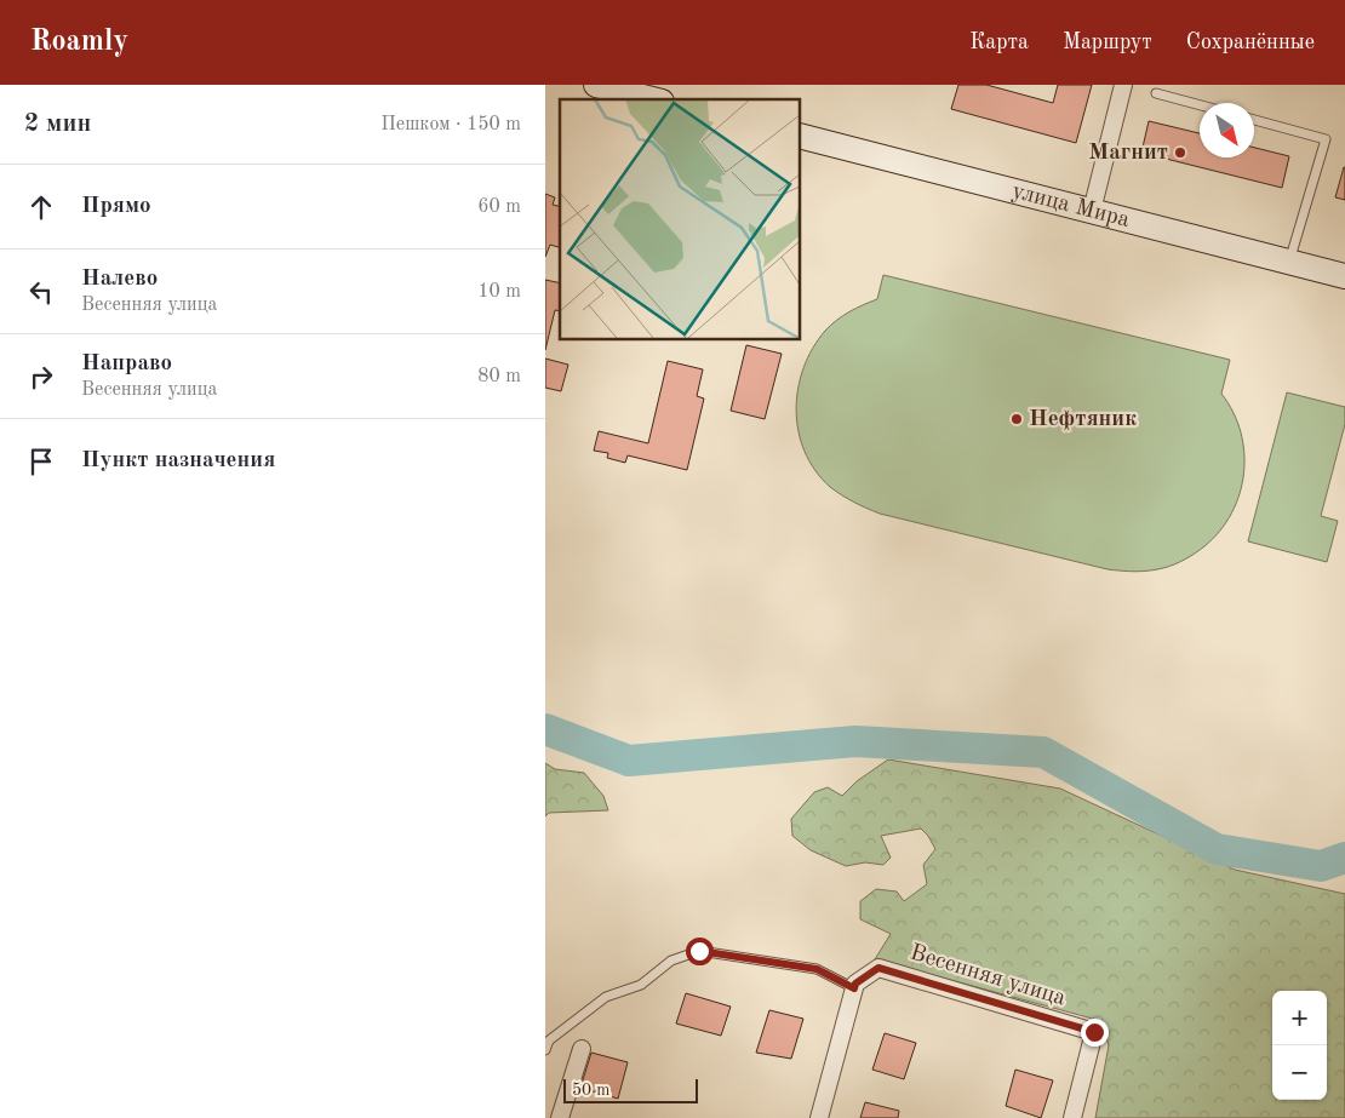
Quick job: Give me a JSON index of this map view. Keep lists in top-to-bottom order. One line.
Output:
{"streets":{"street":["улица Мира","Весенняя улица"]},"places":["Магнит","Нефтяник"],"scale_bar":"50 m","north":"bottom right","page":{"header":"Roamly","nav":["Карта","Маршрут","Сохранённые"],"heading":["2 мин","Пешком · 150 m"],"list":[["Прямо","60 m"],["Налево","Весенняя улица","10 m"],["Направо","Весенняя улица","80 m"],"Пункт назначения"],"map_buttons":["+","−"],"scale":"50 m"}}
